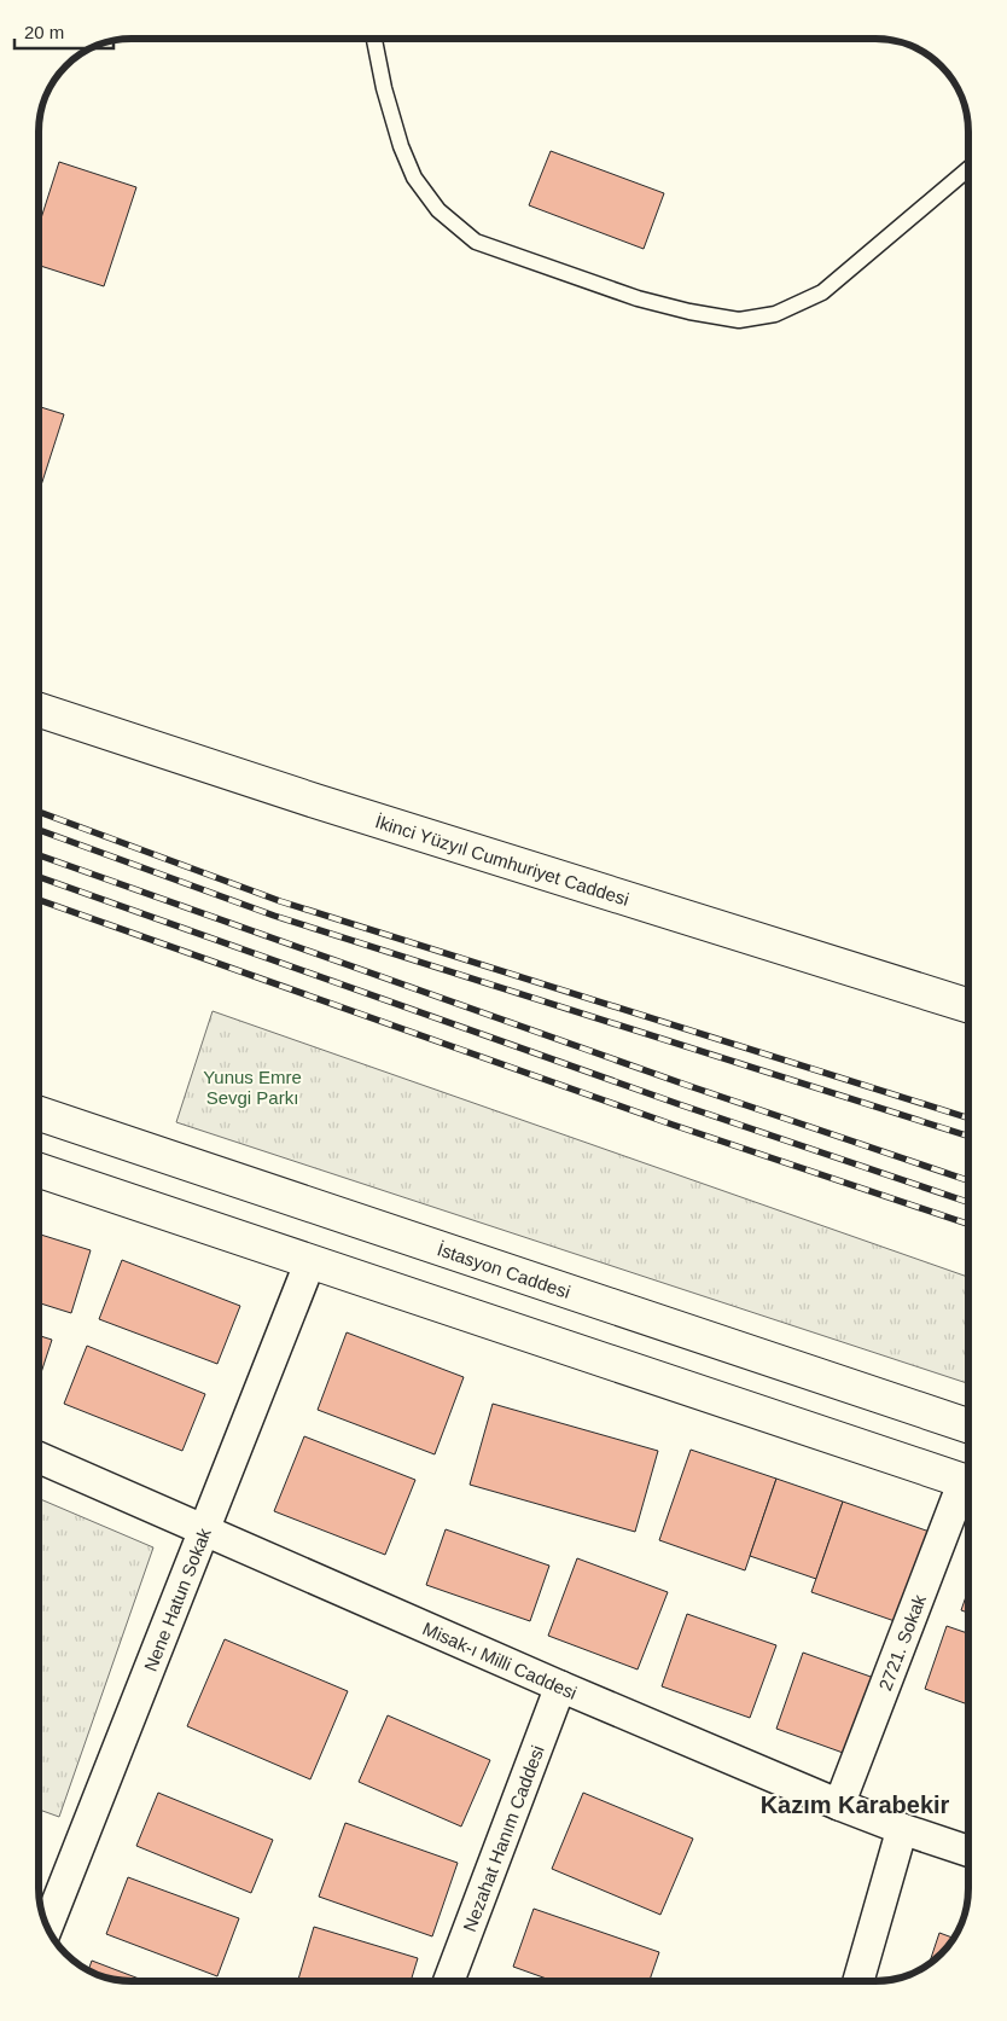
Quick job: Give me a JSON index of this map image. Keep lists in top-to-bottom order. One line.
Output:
{"streets":{"main road":["İkinci Yüzyıl Cumhuriyet Caddesi","İstasyon Caddesi"],"street":["Nene Hatun Sokak","2721. Sokak","Misak-ı Milli Caddesi","Nezahat Hanım Caddesi"]},"crossings":[["Nene Hatun Sokak","Misak-ı Milli Caddesi"],["2721. Sokak","Misak-ı Milli Caddesi"],["Misak-ı Milli Caddesi","Nezahat Hanım Caddesi"]],"districts":["Kazım Karabekir"],"parks":["Yunus Emre Sevgi Parkı"],"scale_bar":"20 m"}
